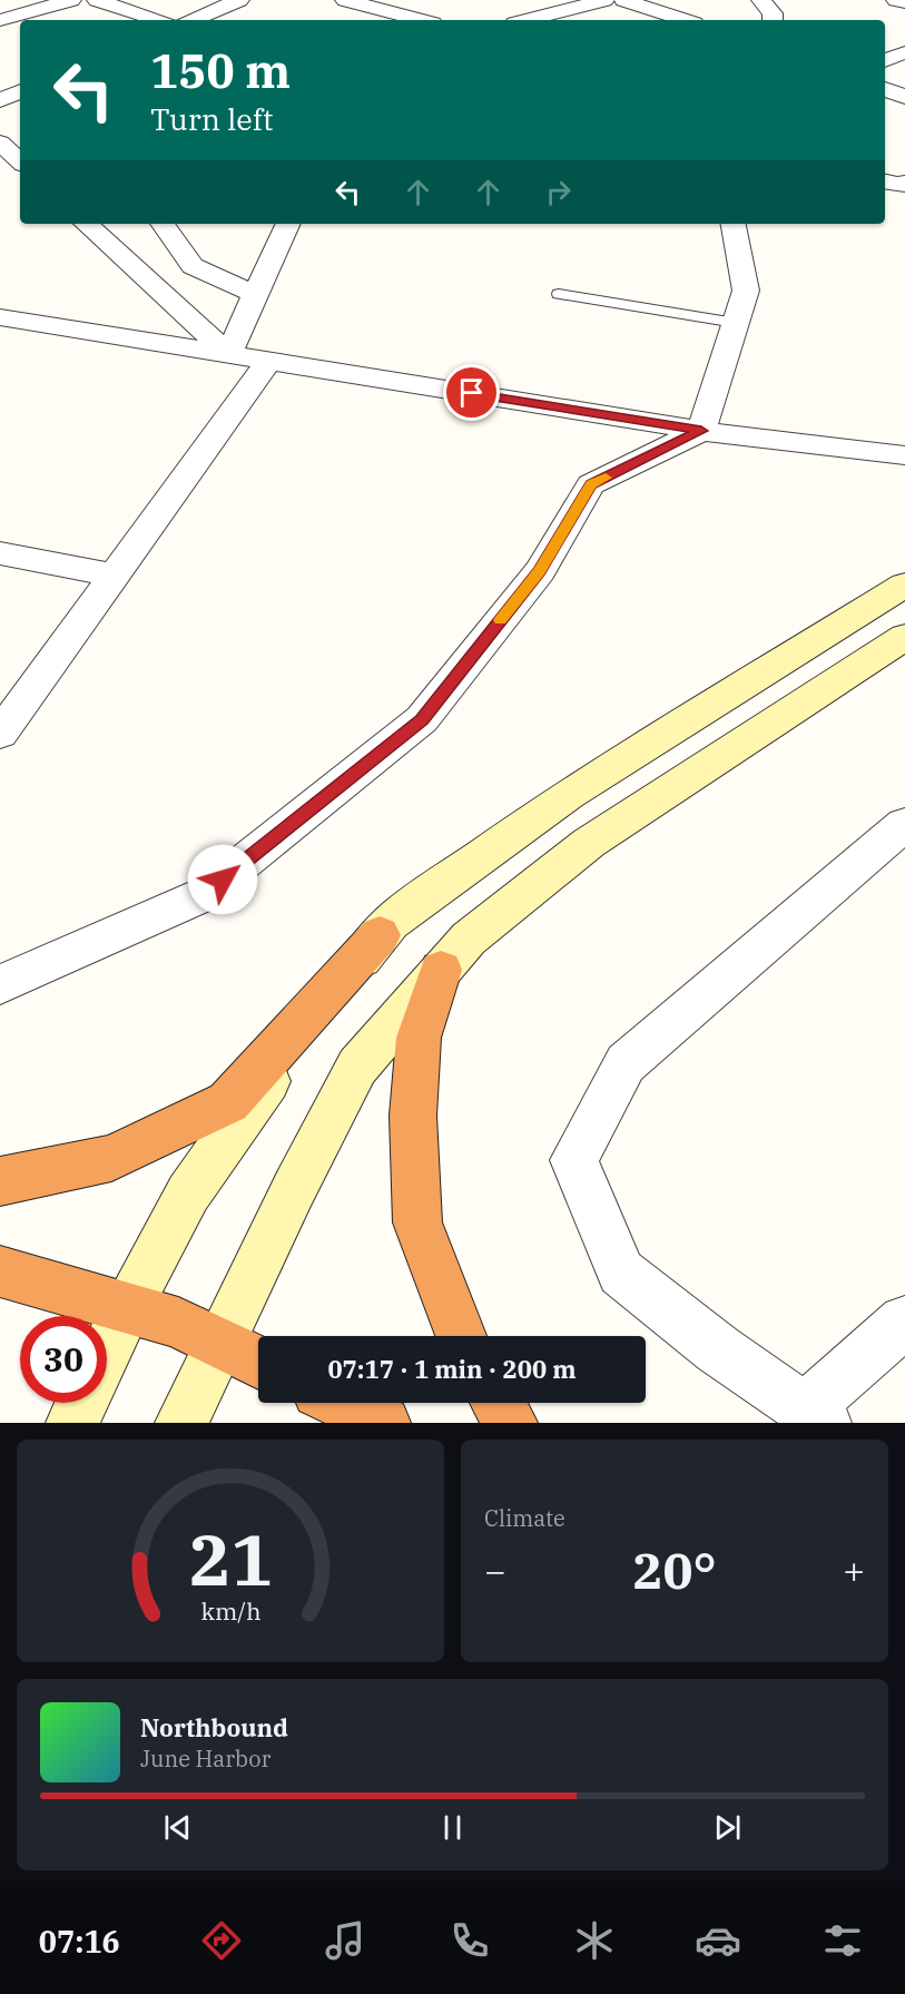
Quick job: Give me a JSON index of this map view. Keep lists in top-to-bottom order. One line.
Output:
{"page":{"turn":["150 m","Turn left"],"limit":"30","trip":"07:17 · 1 min · 200 m","tile":"Climate","heat":["−","20°","+"],"song":["Northbound","June Harbor"],"tabs":"07:16","gauge":["21","km/h"]}}
